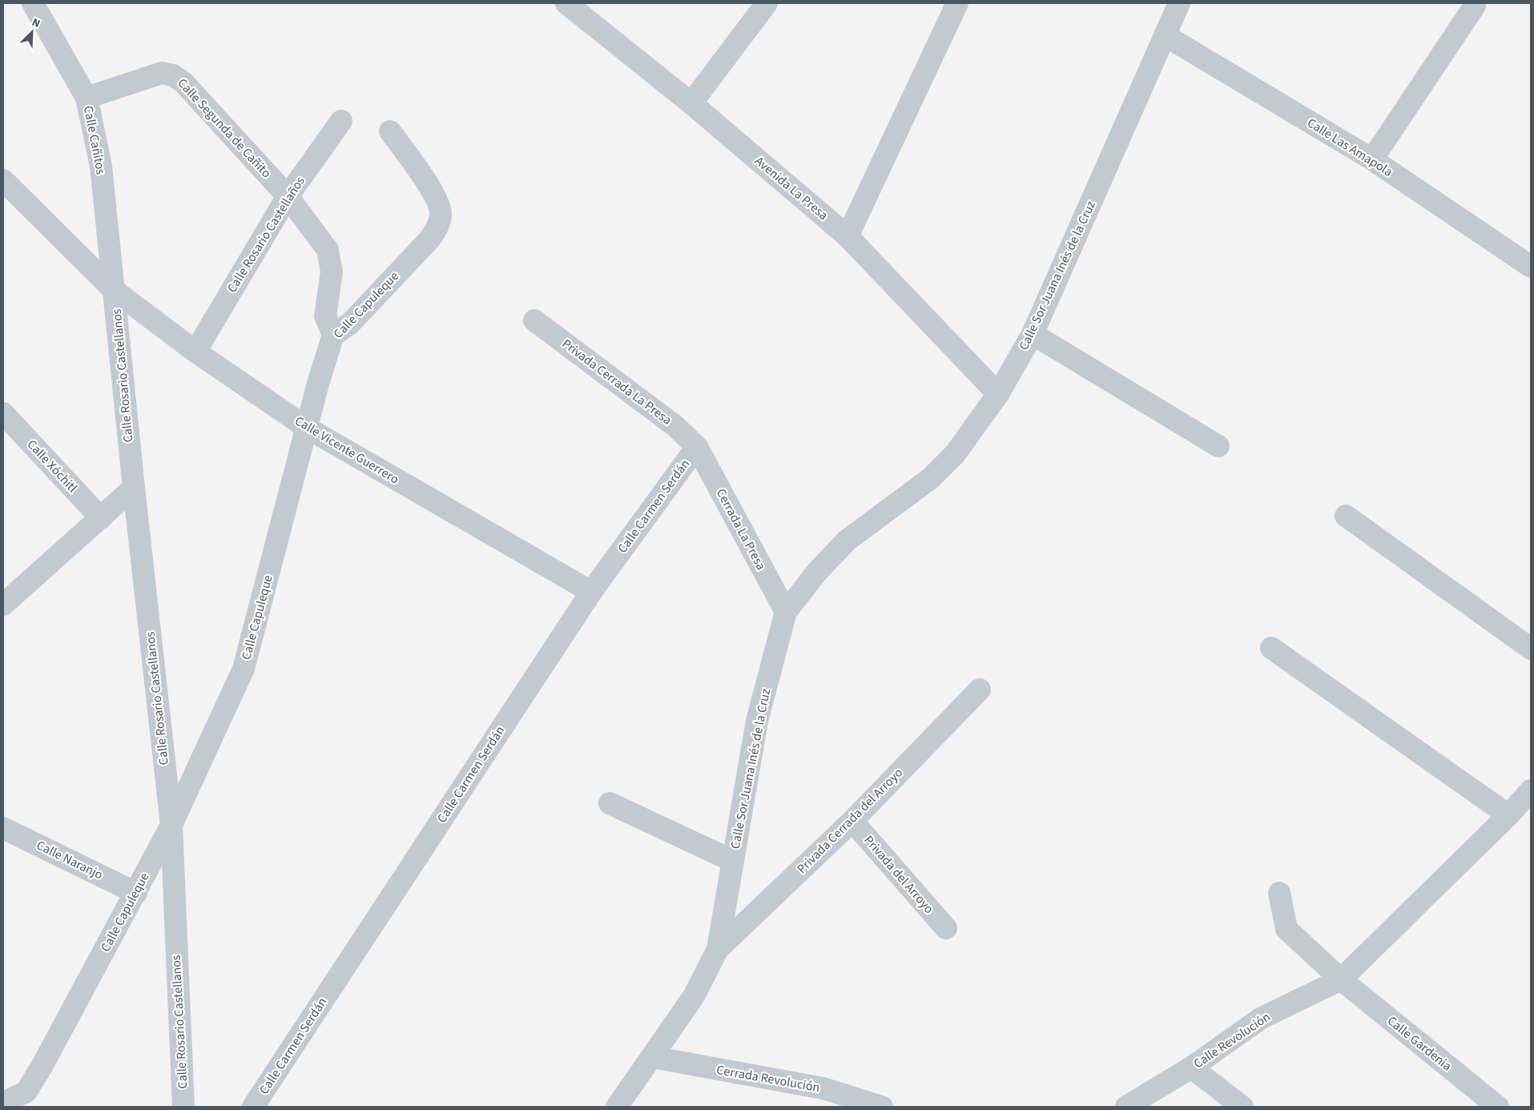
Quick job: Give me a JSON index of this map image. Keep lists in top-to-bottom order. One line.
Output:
{"streets":{"street":["Calle Segunda de Cañito","Calle Cañitos","Calle Las Amapola","Avenida La Presa","Calle Rosario Castellaños","Calle Sor Juana Inés de la Cruz","Calle Capuleque","Calle Rosario Castellanos","Privada Cerrada La Presa","Calle Vicente Guerrero","Calle Xóchitl","Calle Carmen Serdán","Cerrada La Presa","Privada Cerrada del Arroyo","Calle Naranjo","Privada del Arroyo","Calle Revolución","Calle Gardenia","Cerrada Revolución"]},"crossings":[["Calle Segunda de Cañito","Calle Cañitos"],["Calle Segunda de Cañito","Calle Rosario Castellaños"],["Calle Cañitos","Calle Rosario Castellanos"],["Calle Cañitos","Calle Vicente Guerrero"],["Calle Las Amapola","Calle Sor Juana Inés de la Cruz"],["Avenida La Presa","Calle Sor Juana Inés de la Cruz"],["Calle Rosario Castellaños","Calle Vicente Guerrero"],["Calle Sor Juana Inés de la Cruz","Cerrada La Presa"],["Calle Sor Juana Inés de la Cruz","Privada Cerrada del Arroyo"],["Calle Sor Juana Inés de la Cruz","Cerrada Revolución"],["Calle Capuleque","Calle Rosario Castellanos"],["Calle Capuleque","Calle Vicente Guerrero"],["Calle Capuleque","Calle Naranjo"],["Calle Rosario Castellanos","Calle Vicente Guerrero"],["Privada Cerrada La Presa","Calle Carmen Serdán"],["Privada Cerrada La Presa","Cerrada La Presa"],["Calle Vicente Guerrero","Calle Carmen Serdán"],["Calle Carmen Serdán","Cerrada La Presa"],["Privada Cerrada del Arroyo","Privada del Arroyo"],["Calle Revolución","Calle Gardenia"]],"north":"top right"}
